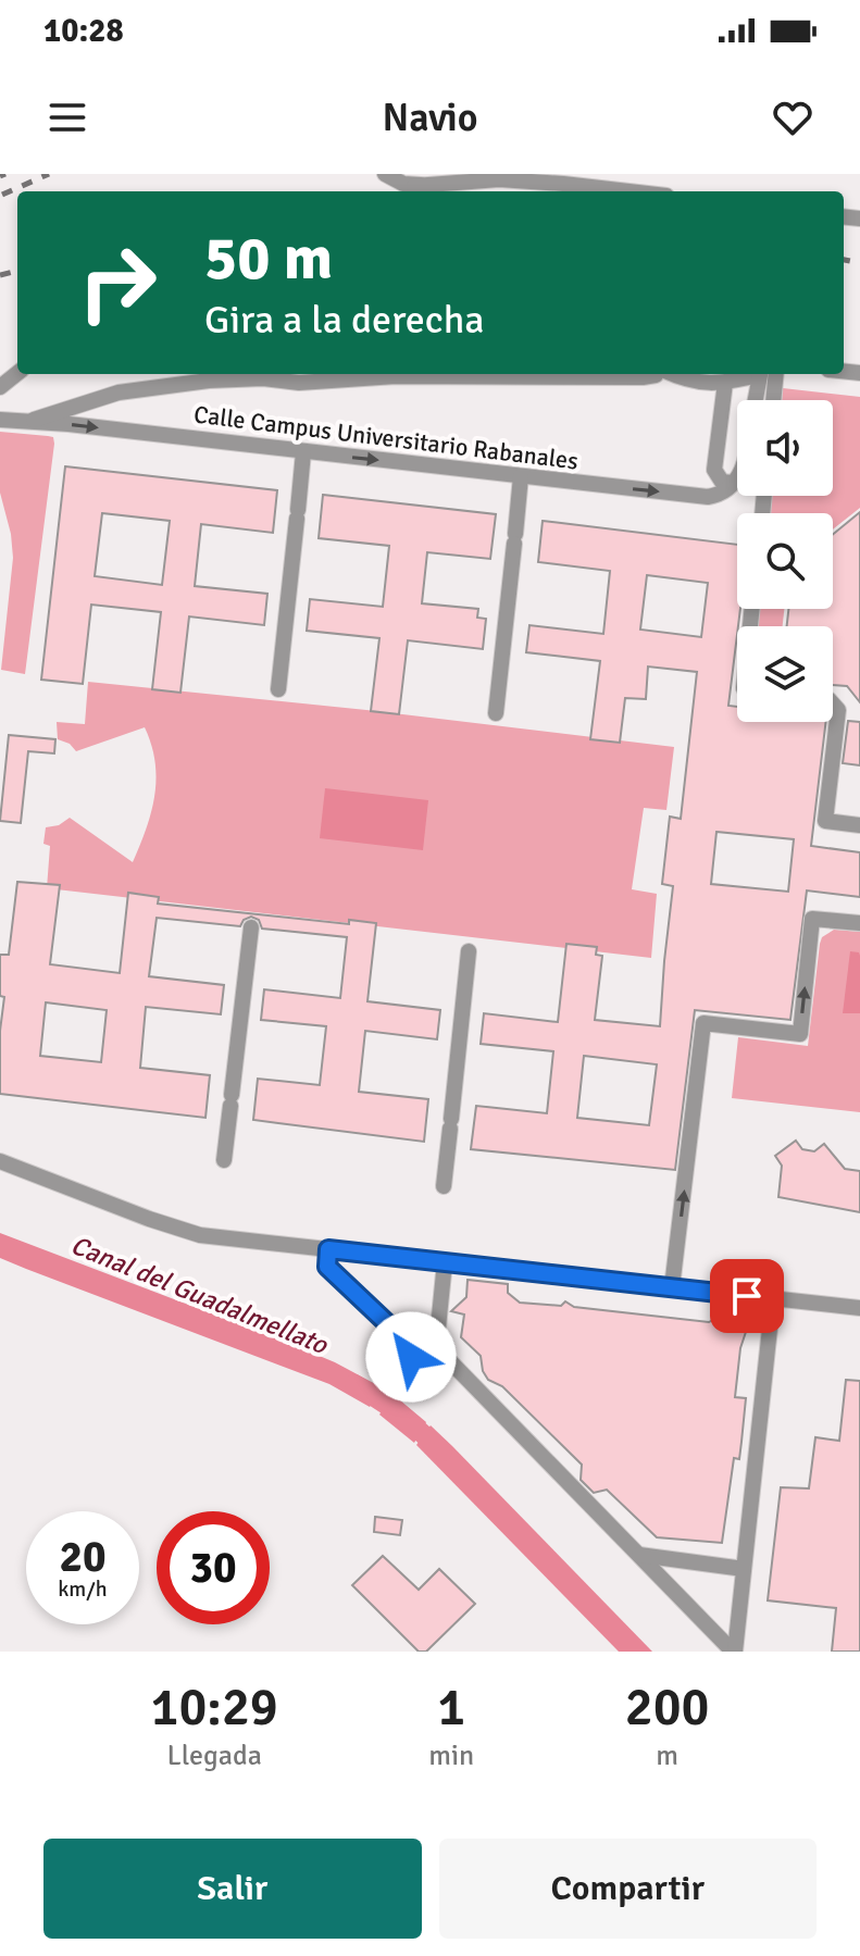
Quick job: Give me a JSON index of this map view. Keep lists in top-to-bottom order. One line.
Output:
{"streets":{"street":["Calle Campus Universitario Rabanales"]},"water":["Canal del Guadalmellato"],"page":{"status":"10:28","header":"Navio","turn":["50 m","Gira a la derecha"],"speed":"20 km/h","limit":"30","eta":["10:29","Llegada","1","min","200","m"],"buttons":["Salir","Compartir"]}}
